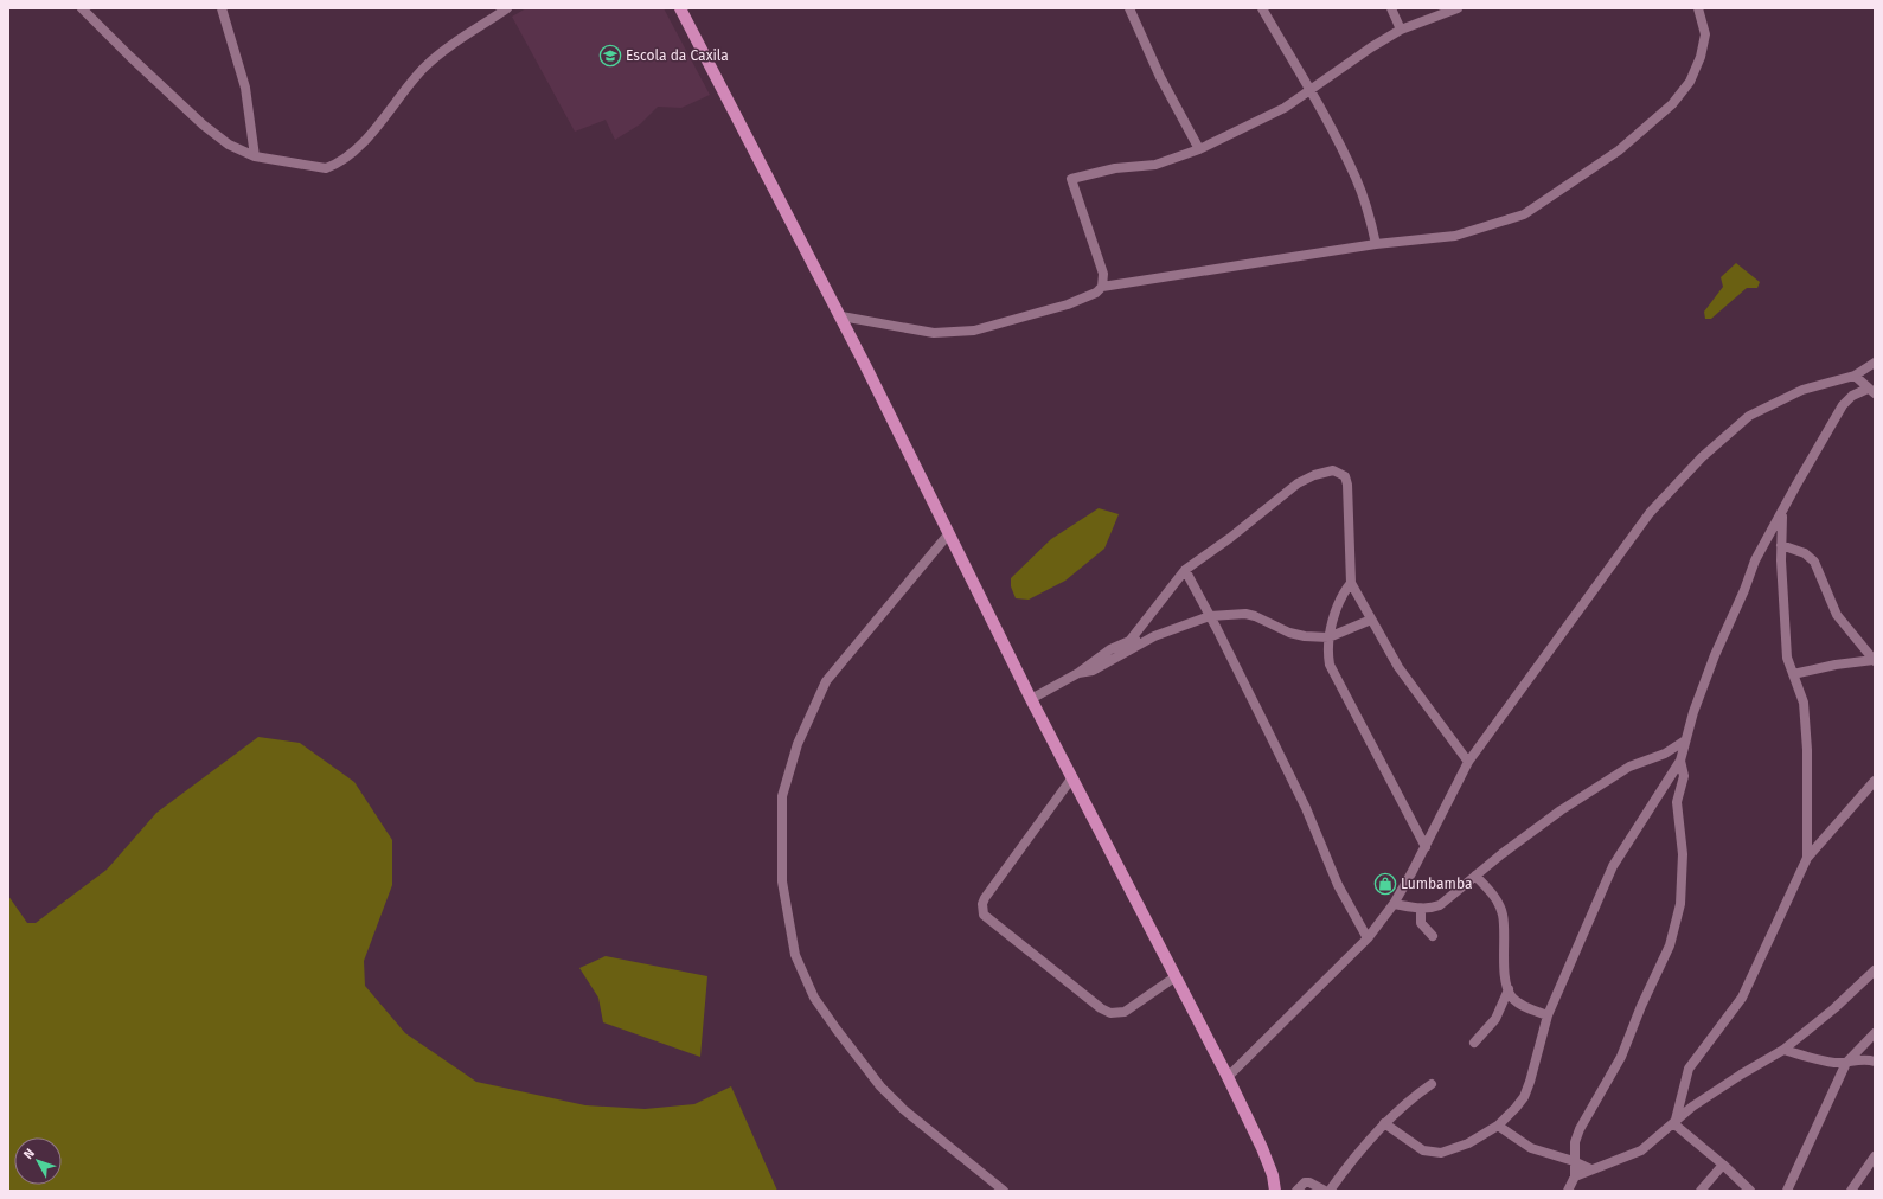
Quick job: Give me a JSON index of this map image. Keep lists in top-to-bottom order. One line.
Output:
{"places":{"school or university":["Escola da Caxila"],"shop":["Lumbamba"]},"north":"top left"}
